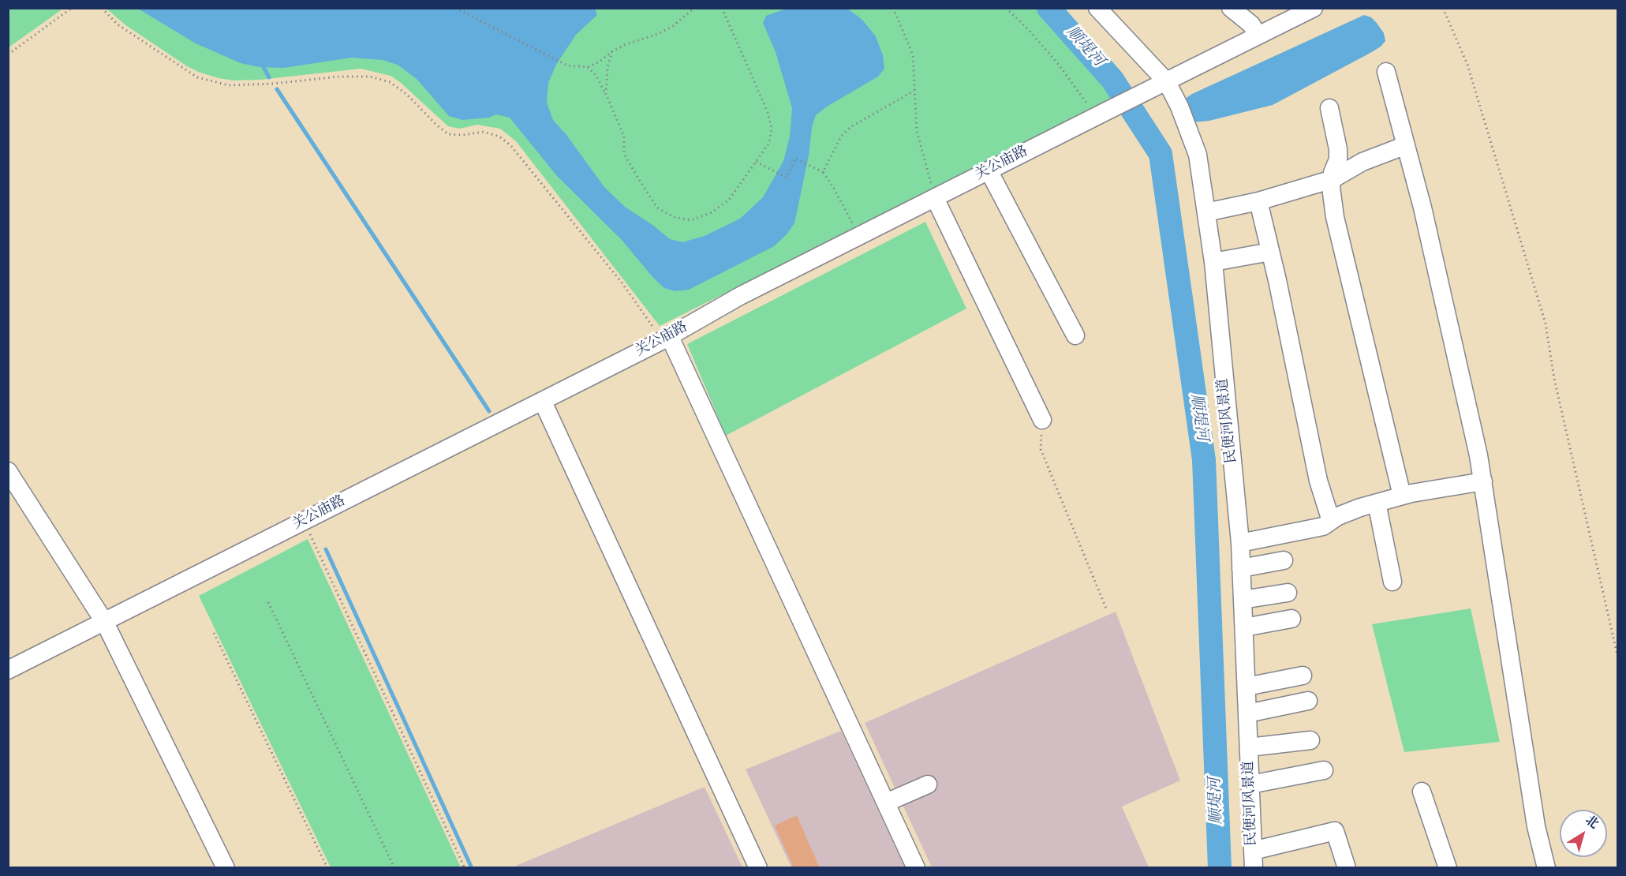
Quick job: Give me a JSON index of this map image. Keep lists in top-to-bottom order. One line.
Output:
{"streets":{"street":["关公庙路","民便河风景道"]},"crossings":[["关公庙路","民便河风景道"]],"water":["顺堤河"],"north":"top right"}
